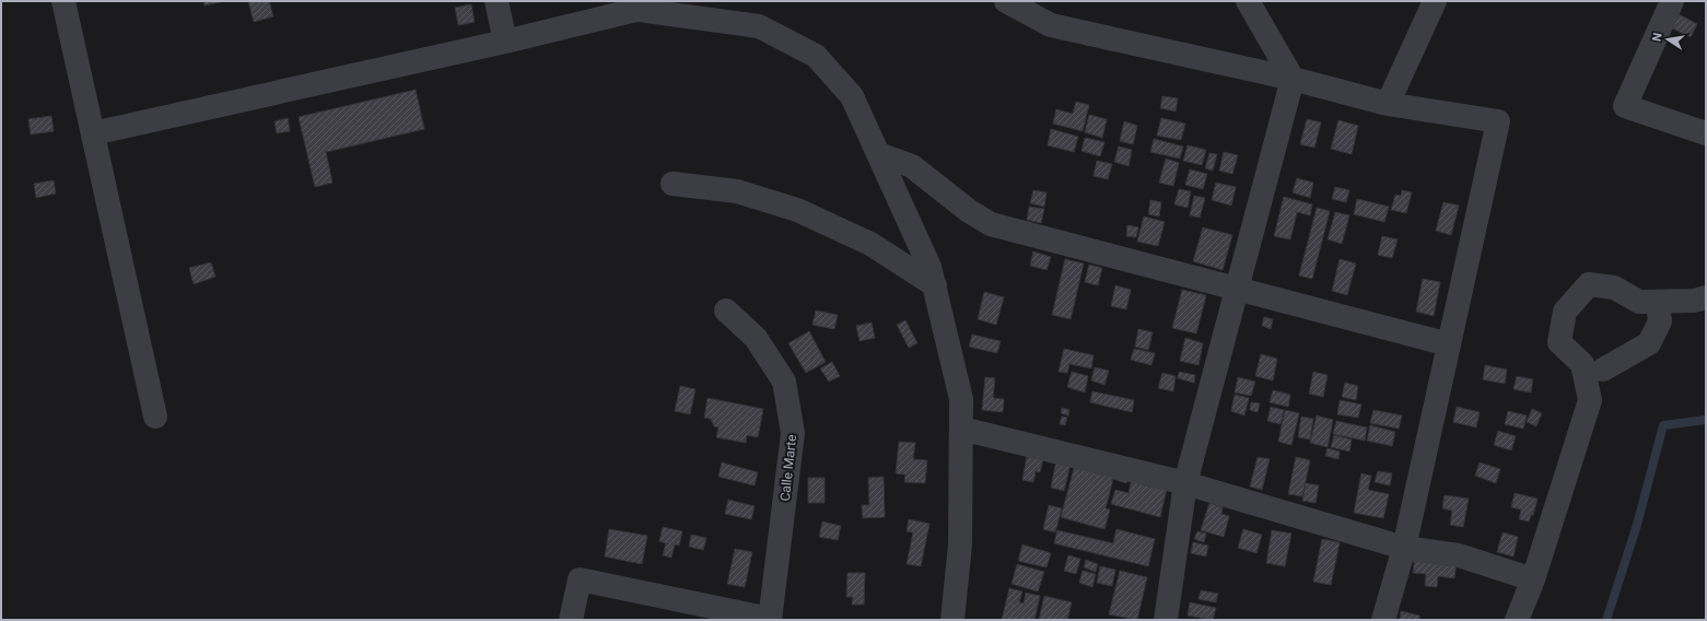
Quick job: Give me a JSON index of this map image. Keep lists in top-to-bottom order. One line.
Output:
{"streets":{"street":["Calle Marte"]},"north":"left"}
